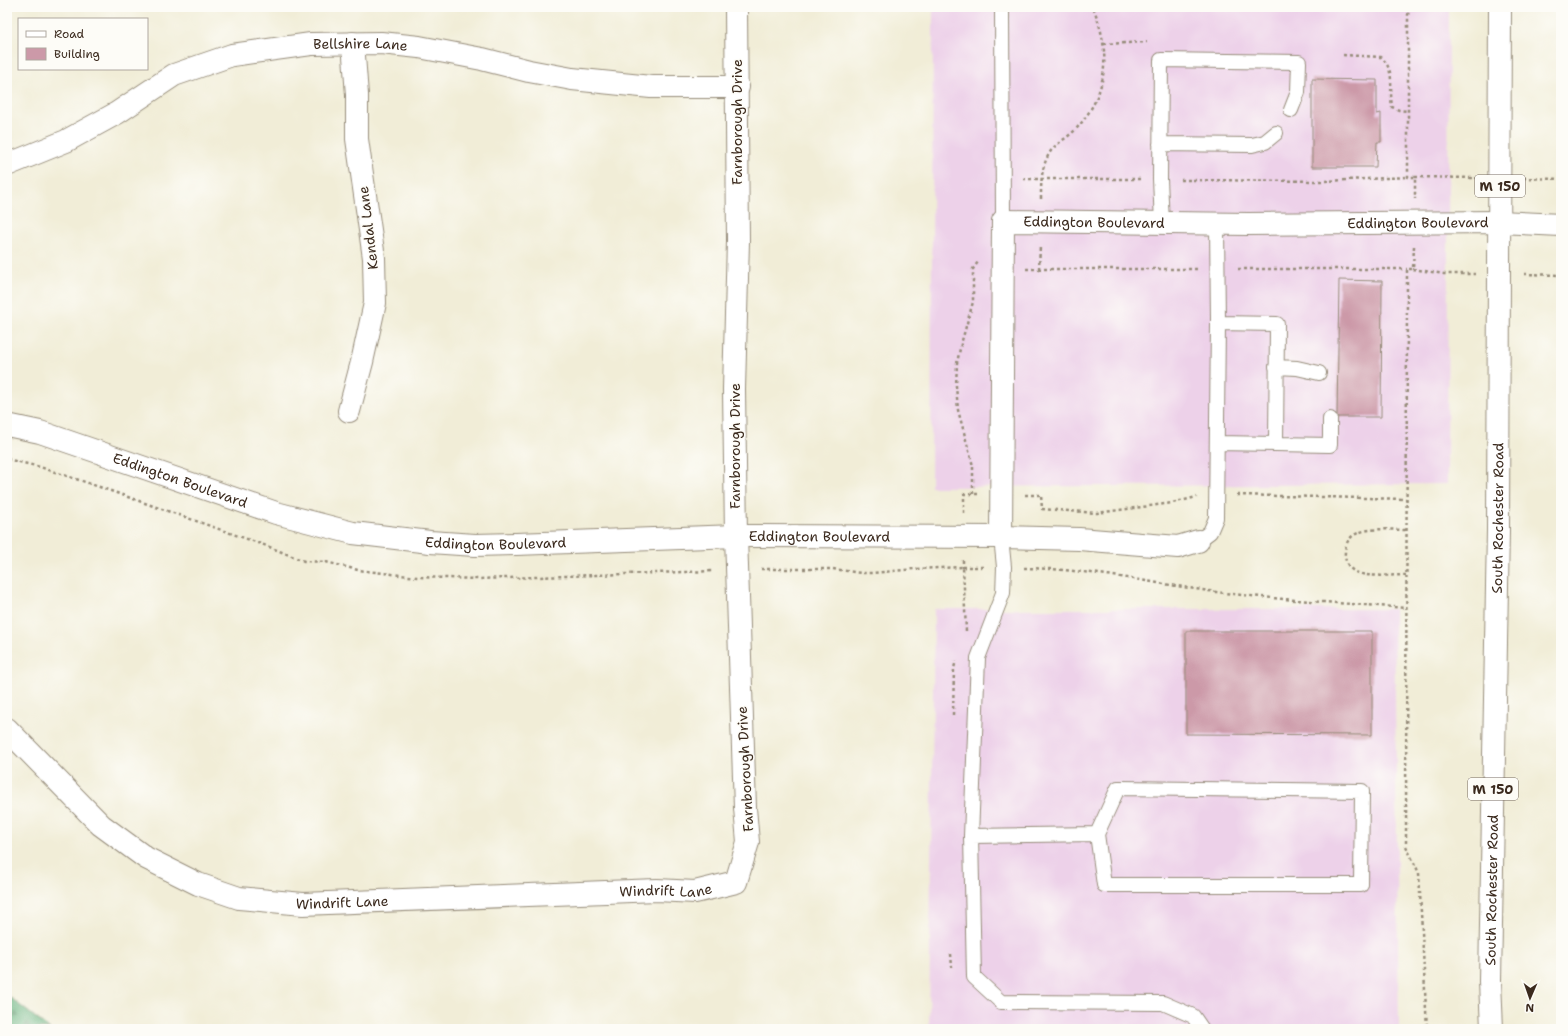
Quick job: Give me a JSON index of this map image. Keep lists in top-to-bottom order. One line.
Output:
{"streets":{"street":["Bellshire Lane","Farnborough Drive","M 150","Eddington Boulevard","Kendal Lane","South Rochester Road","Windrift Lane"]},"crossings":[["Bellshire Lane","Farnborough Drive"],["Bellshire Lane","Kendal Lane"],["Farnborough Drive","Eddington Boulevard"],["Farnborough Drive","Windrift Lane"],["Eddington Boulevard","South Rochester Road"]],"legend":["Road","Building"],"north":"bottom"}
